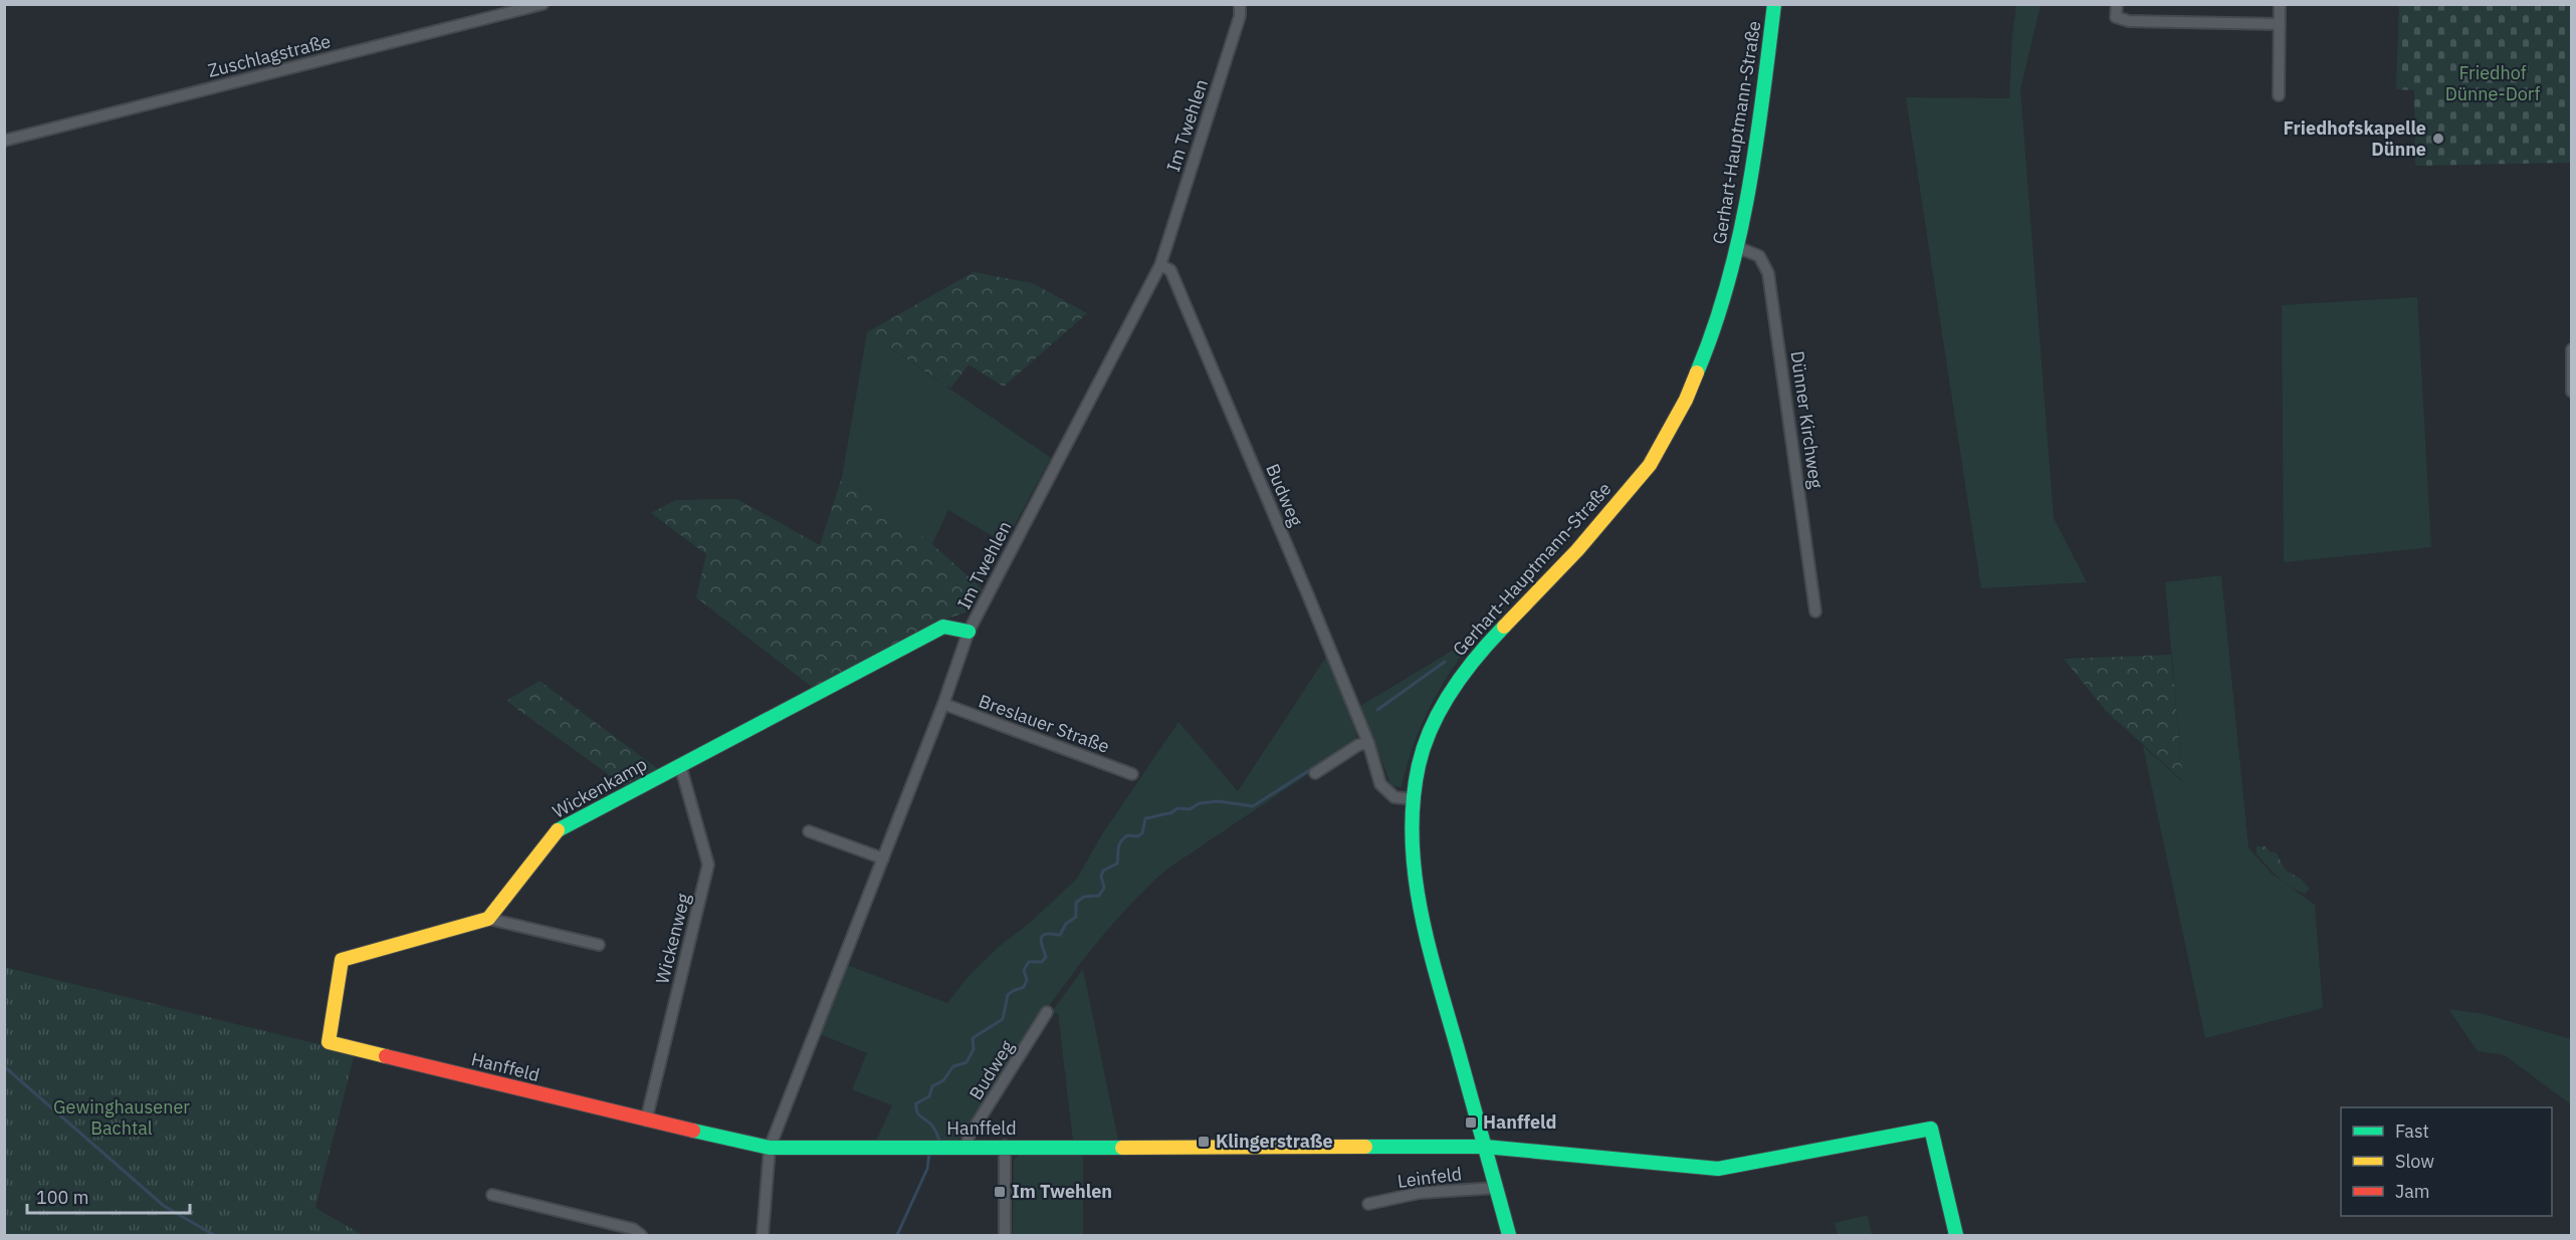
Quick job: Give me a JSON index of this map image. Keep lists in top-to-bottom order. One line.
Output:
{"streets":{"street":["Zuschlagstraße","Im Twehlen","Gerhart-Hauptmann-Straße","Dünner Kirchweg","Budweg","Breslauer Straße","Wickenkamp","Wickenweg","Hanffeld","Leinfeld"]},"crossings":[["Im Twehlen","Budweg"],["Im Twehlen","Breslauer Straße"],["Im Twehlen","Wickenkamp"],["Im Twehlen","Hanffeld"],["Gerhart-Hauptmann-Straße","Dünner Kirchweg"],["Gerhart-Hauptmann-Straße","Budweg"],["Gerhart-Hauptmann-Straße","Hanffeld"],["Gerhart-Hauptmann-Straße","Leinfeld"],["Budweg","Hanffeld"],["Wickenkamp","Wickenweg"],["Wickenkamp","Hanffeld"],["Wickenweg","Hanffeld"]],"parks":["Friedhof Dünne-Dorf","Gewinghausener Bachtal"],"places":{"other":["Friedhofskapelle Dünne"],"transit":["Hanffeld","Klingerstraße","Im Twehlen"]},"legend":["Fast","Slow","Jam"],"scale_bar":"100 m"}
